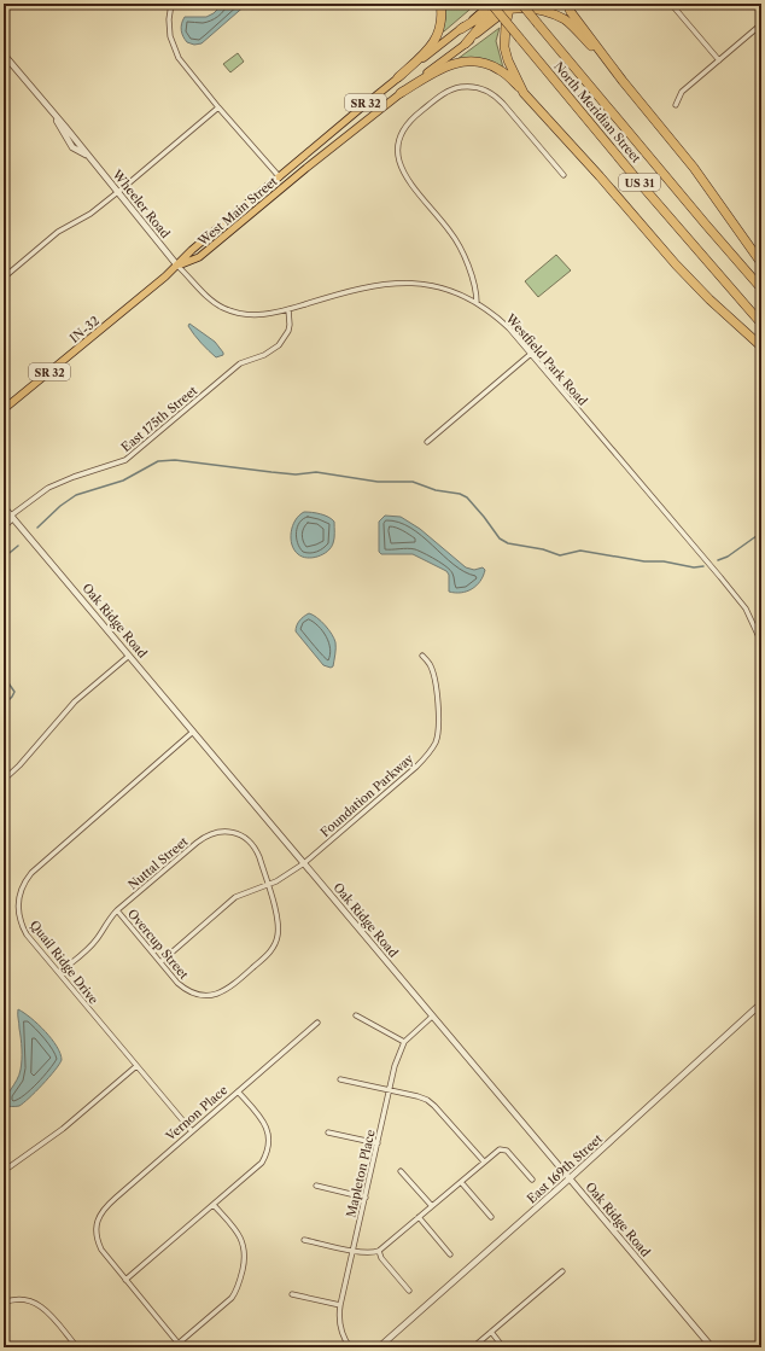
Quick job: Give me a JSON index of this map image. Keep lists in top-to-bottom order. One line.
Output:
{"streets":{"highway":["North Meridian Street","US 31"],"main road":["SR 32","West Main Street","IN-32"],"street":["Wheeler Road","Westfield Park Road","East 175th Street","Oak Ridge Road","Foundation Parkway","Nuttal Street","Overcup Street","Quail Ridge Drive","Vernon Place","East 169th Street","Mapleton Place"]},"crossings":[["Wheeler Road","West Main Street"],["Wheeler Road","IN-32"],["Wheeler Road","Westfield Park Road"],["West Main Street","IN-32"],["West Main Street","Westfield Park Road"],["IN-32","Westfield Park Road"],["Westfield Park Road","East 175th Street"],["East 175th Street","Oak Ridge Road"],["Oak Ridge Road","Foundation Parkway"],["Oak Ridge Road","Quail Ridge Drive"],["Oak Ridge Road","East 169th Street"],["Oak Ridge Road","Mapleton Place"],["Foundation Parkway","Nuttal Street"],["Foundation Parkway","Overcup Street"],["Nuttal Street","Overcup Street"],["Nuttal Street","Quail Ridge Drive"],["Quail Ridge Drive","Vernon Place"]]}
